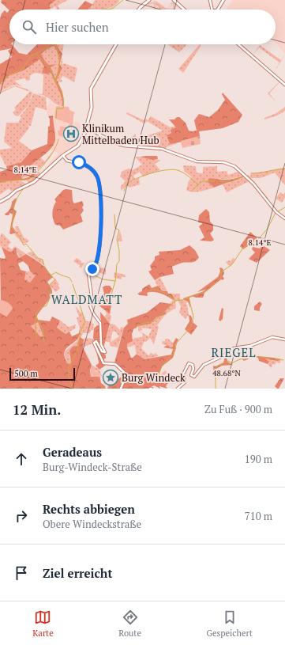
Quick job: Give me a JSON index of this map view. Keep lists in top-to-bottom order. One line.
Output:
{"districts":["WALDMATT","RIEGEL"],"places":{"hospital":["Klinikum Mittelbaden Hub"],"place":["Burg Windeck"]},"scale_bar":"500 m","page":{"search":"Hier suchen","scale":"500 m","heading":["12 Min.","Zu Fuß · 900 m"],"list":[["Geradeaus","Burg-Windeck-Straße","190 m"],["Rechts abbiegen","Obere Windeckstraße","710 m"],"Ziel erreicht"],"nav":["Karte","Route","Gespeichert"]},"coordinates":["8.14°E","48.68°N"]}
